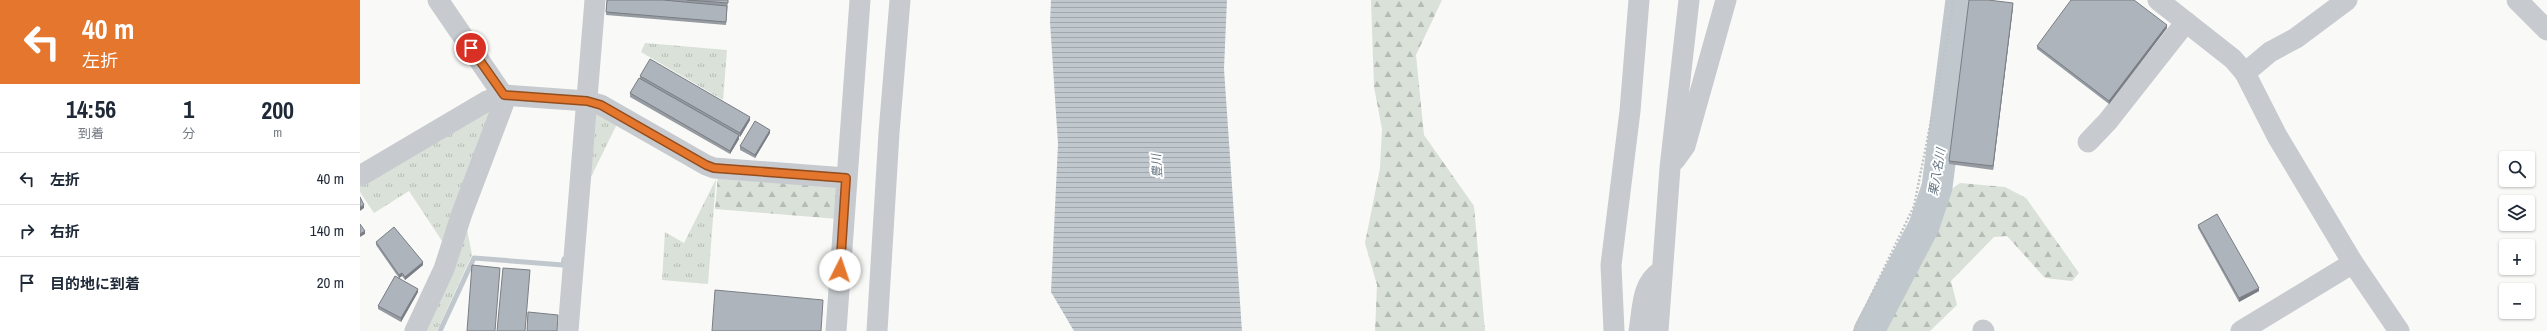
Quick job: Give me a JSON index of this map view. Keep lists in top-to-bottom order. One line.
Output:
{"water":["豊川","栗八名川"],"page":{"turn":["40 m","左折"],"eta":["14:56","到着","1","分","200","m"],"map_buttons":["+","−"],"list":[{"name":"左折","value":"40 m"},{"name":"右折","value":"140 m"},{"name":"目的地に到着","value":"20 m"}]}}
